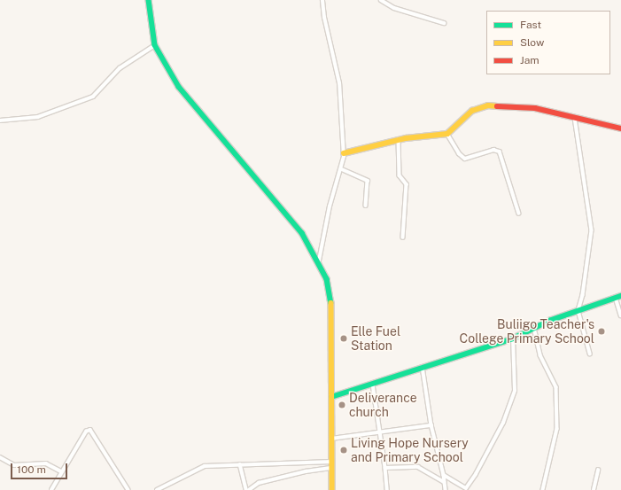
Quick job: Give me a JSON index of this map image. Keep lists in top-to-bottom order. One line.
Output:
{"places":["Buliigo Teacher's College Primary School","Elle Fuel Station","Deliverance church","Living Hope Nursery and Primary School"],"legend":["Fast","Slow","Jam"],"scale_bar":"100 m"}
